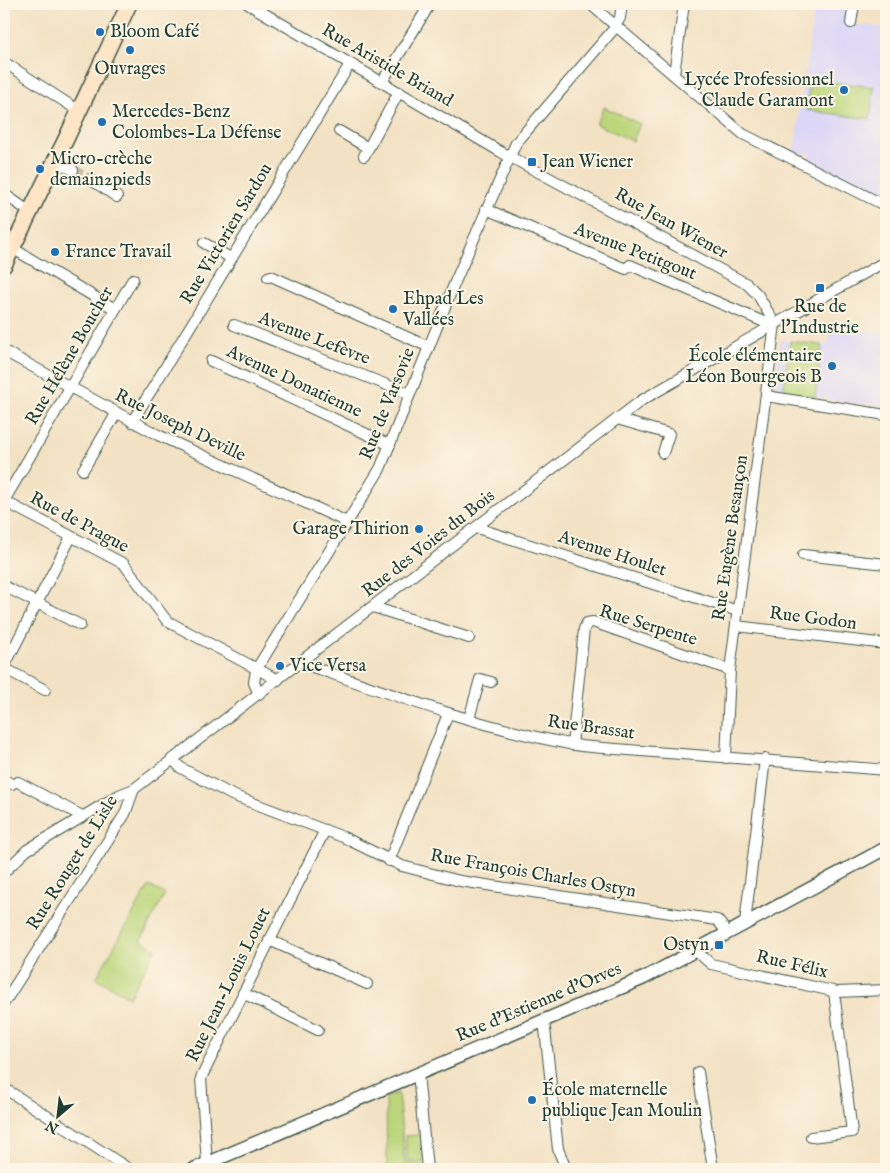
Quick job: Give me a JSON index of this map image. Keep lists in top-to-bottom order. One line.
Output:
{"streets":{"street":["Rue Aristide Briand","Rue Jean Wiener","Rue Victorien Sardou","Avenue Petitgout","Avenue Lefèvre","Rue Hélène Boucher","Avenue Donatienne","Rue de Varsovie","Rue Joseph Deville","Rue de Prague","Rue Eugène Besançon","Rue des Voies du Bois","Avenue Houlet","Rue Godon","Rue Serpente","Rue Brassat","Rue Rouget de Lisle","Rue François Charles Ostyn","Rue Félix","Rue Jean-Louis Louet","Rue d'Estienne d'Orves"]},"crossings":[["Rue Aristide Briand","Rue Jean Wiener"],["Rue Aristide Briand","Rue Victorien Sardou"],["Rue Aristide Briand","Rue de Varsovie"],["Rue Jean Wiener","Avenue Petitgout"],["Rue Jean Wiener","Rue de Varsovie"],["Rue Jean Wiener","Rue Eugène Besançon"],["Rue Jean Wiener","Rue des Voies du Bois"],["Rue Victorien Sardou","Rue Joseph Deville"],["Avenue Petitgout","Rue de Varsovie"],["Avenue Petitgout","Rue Eugène Besançon"],["Avenue Petitgout","Rue des Voies du Bois"],["Avenue Lefèvre","Rue de Varsovie"],["Rue Hélène Boucher","Rue Joseph Deville"],["Rue Hélène Boucher","Rue de Prague"],["Avenue Donatienne","Rue de Varsovie"],["Rue de Varsovie","Rue Joseph Deville"],["Rue de Varsovie","Rue de Prague"],["Rue de Prague","Rue des Voies du Bois"],["Rue Eugène Besançon","Rue des Voies du Bois"],["Rue Eugène Besançon","Avenue Houlet"],["Rue Eugène Besançon","Rue Godon"],["Rue Eugène Besançon","Rue Serpente"],["Rue Eugène Besançon","Rue Brassat"],["Rue des Voies du Bois","Avenue Houlet"],["Rue des Voies du Bois","Rue Brassat"],["Rue des Voies du Bois","Rue Rouget de Lisle"],["Rue des Voies du Bois","Rue François Charles Ostyn"],["Rue Serpente","Rue Brassat"],["Rue François Charles Ostyn","Rue Jean-Louis Louet"],["Rue François Charles Ostyn","Rue d'Estienne d'Orves"],["Rue Félix","Rue d'Estienne d'Orves"],["Rue Jean-Louis Louet","Rue d'Estienne d'Orves"]],"places":{"other":["Bloom Café","Ouvrages","Lycée Professionnel Claude Garamont","Mercedes-Benz Colombes-La Défense","Micro-crèche demain2pieds","France Travail","Ehpad Les Vallées","École élémentaire Léon Bourgeois B","Garage Thirion","Vice Versa","École maternelle publique Jean Moulin"],"transit":["Jean Wiener","Rue de l'Industrie","Ostyn"]},"north":"bottom left"}
